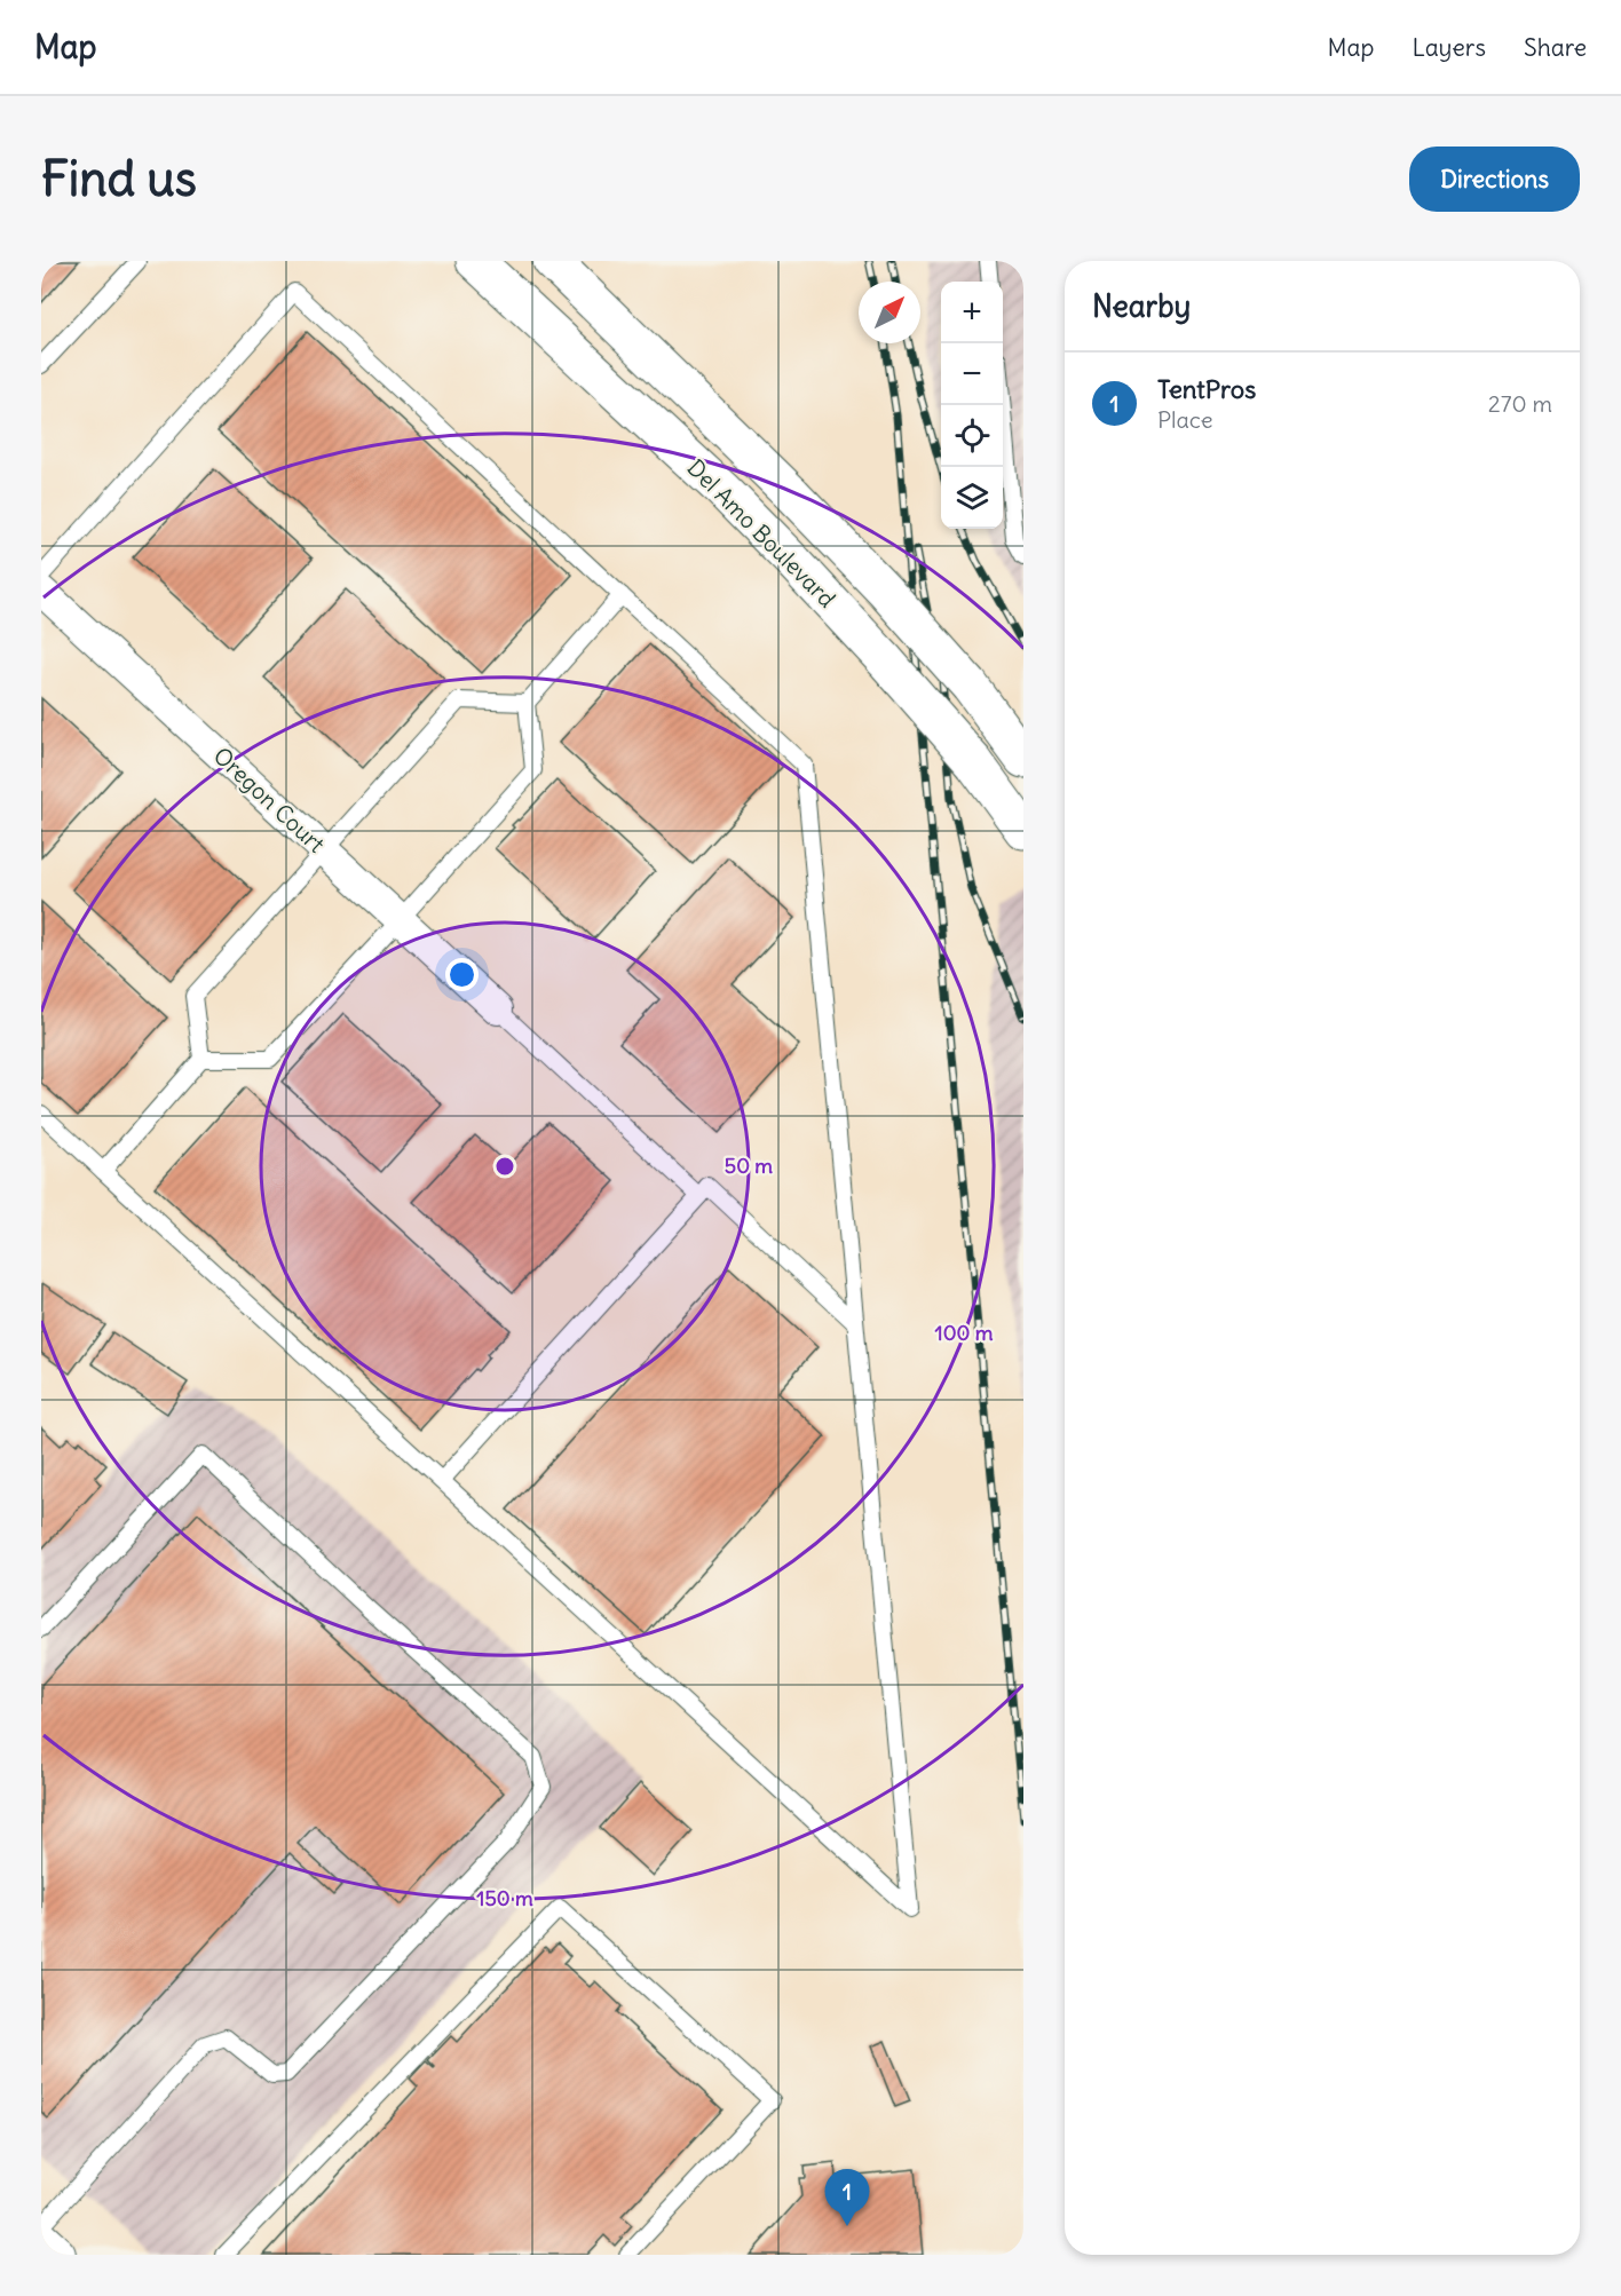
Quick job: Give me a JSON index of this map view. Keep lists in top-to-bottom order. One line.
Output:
{"streets":{"main road":["Del Amo Boulevard"],"street":["Oregon Court"]},"north":"top right","page":{"header":"Map","nav":["Map","Layers","Share"],"buttons":"Directions","title":"Find us","heading":"Nearby","map_buttons":["+","−"],"list":[{"mark":"1","name":"TentPros","note":"Place","value":"270 m"}],"pins":"1"},"rings":["50 m","100 m","150 m"]}
